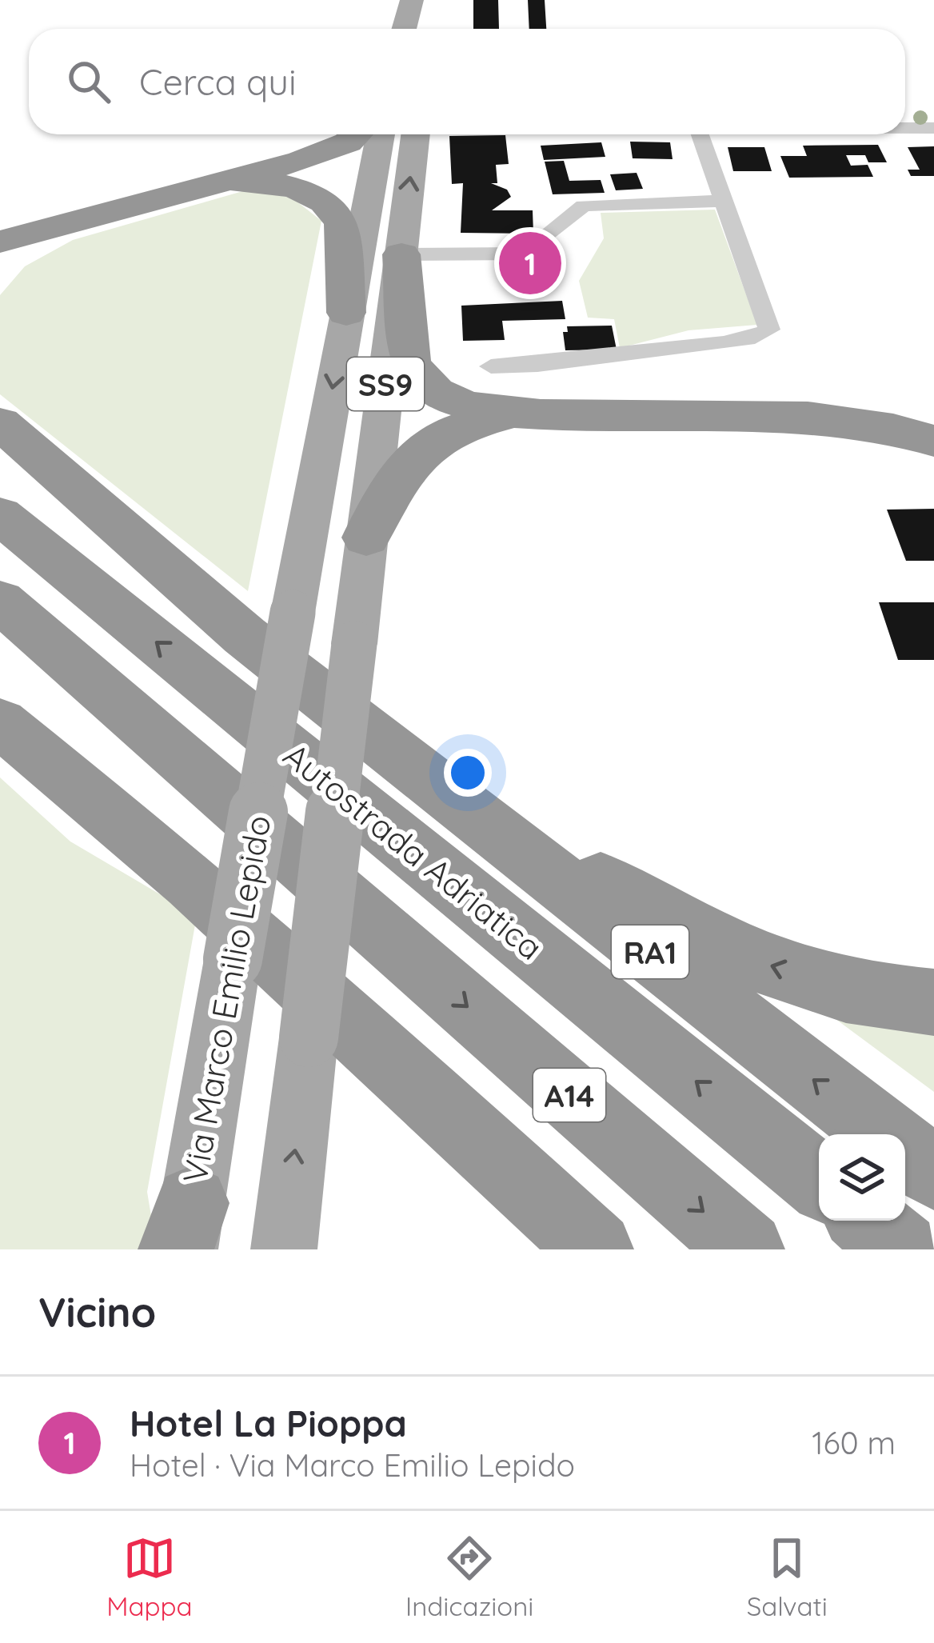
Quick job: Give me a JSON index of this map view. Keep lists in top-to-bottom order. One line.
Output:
{"streets":{"highway":["Autostrada Adriatica","RA1","A14"],"main road":["SS9","Via Marco Emilio Lepido"]},"page":{"search":"Cerca qui","pins":"1","heading":"Vicino","list":[{"mark":"1","name":"Hotel La Pioppa","note":"Hotel · Via Marco Emilio Lepido","value":"160 m"}],"nav":["Mappa","Indicazioni","Salvati"]}}
